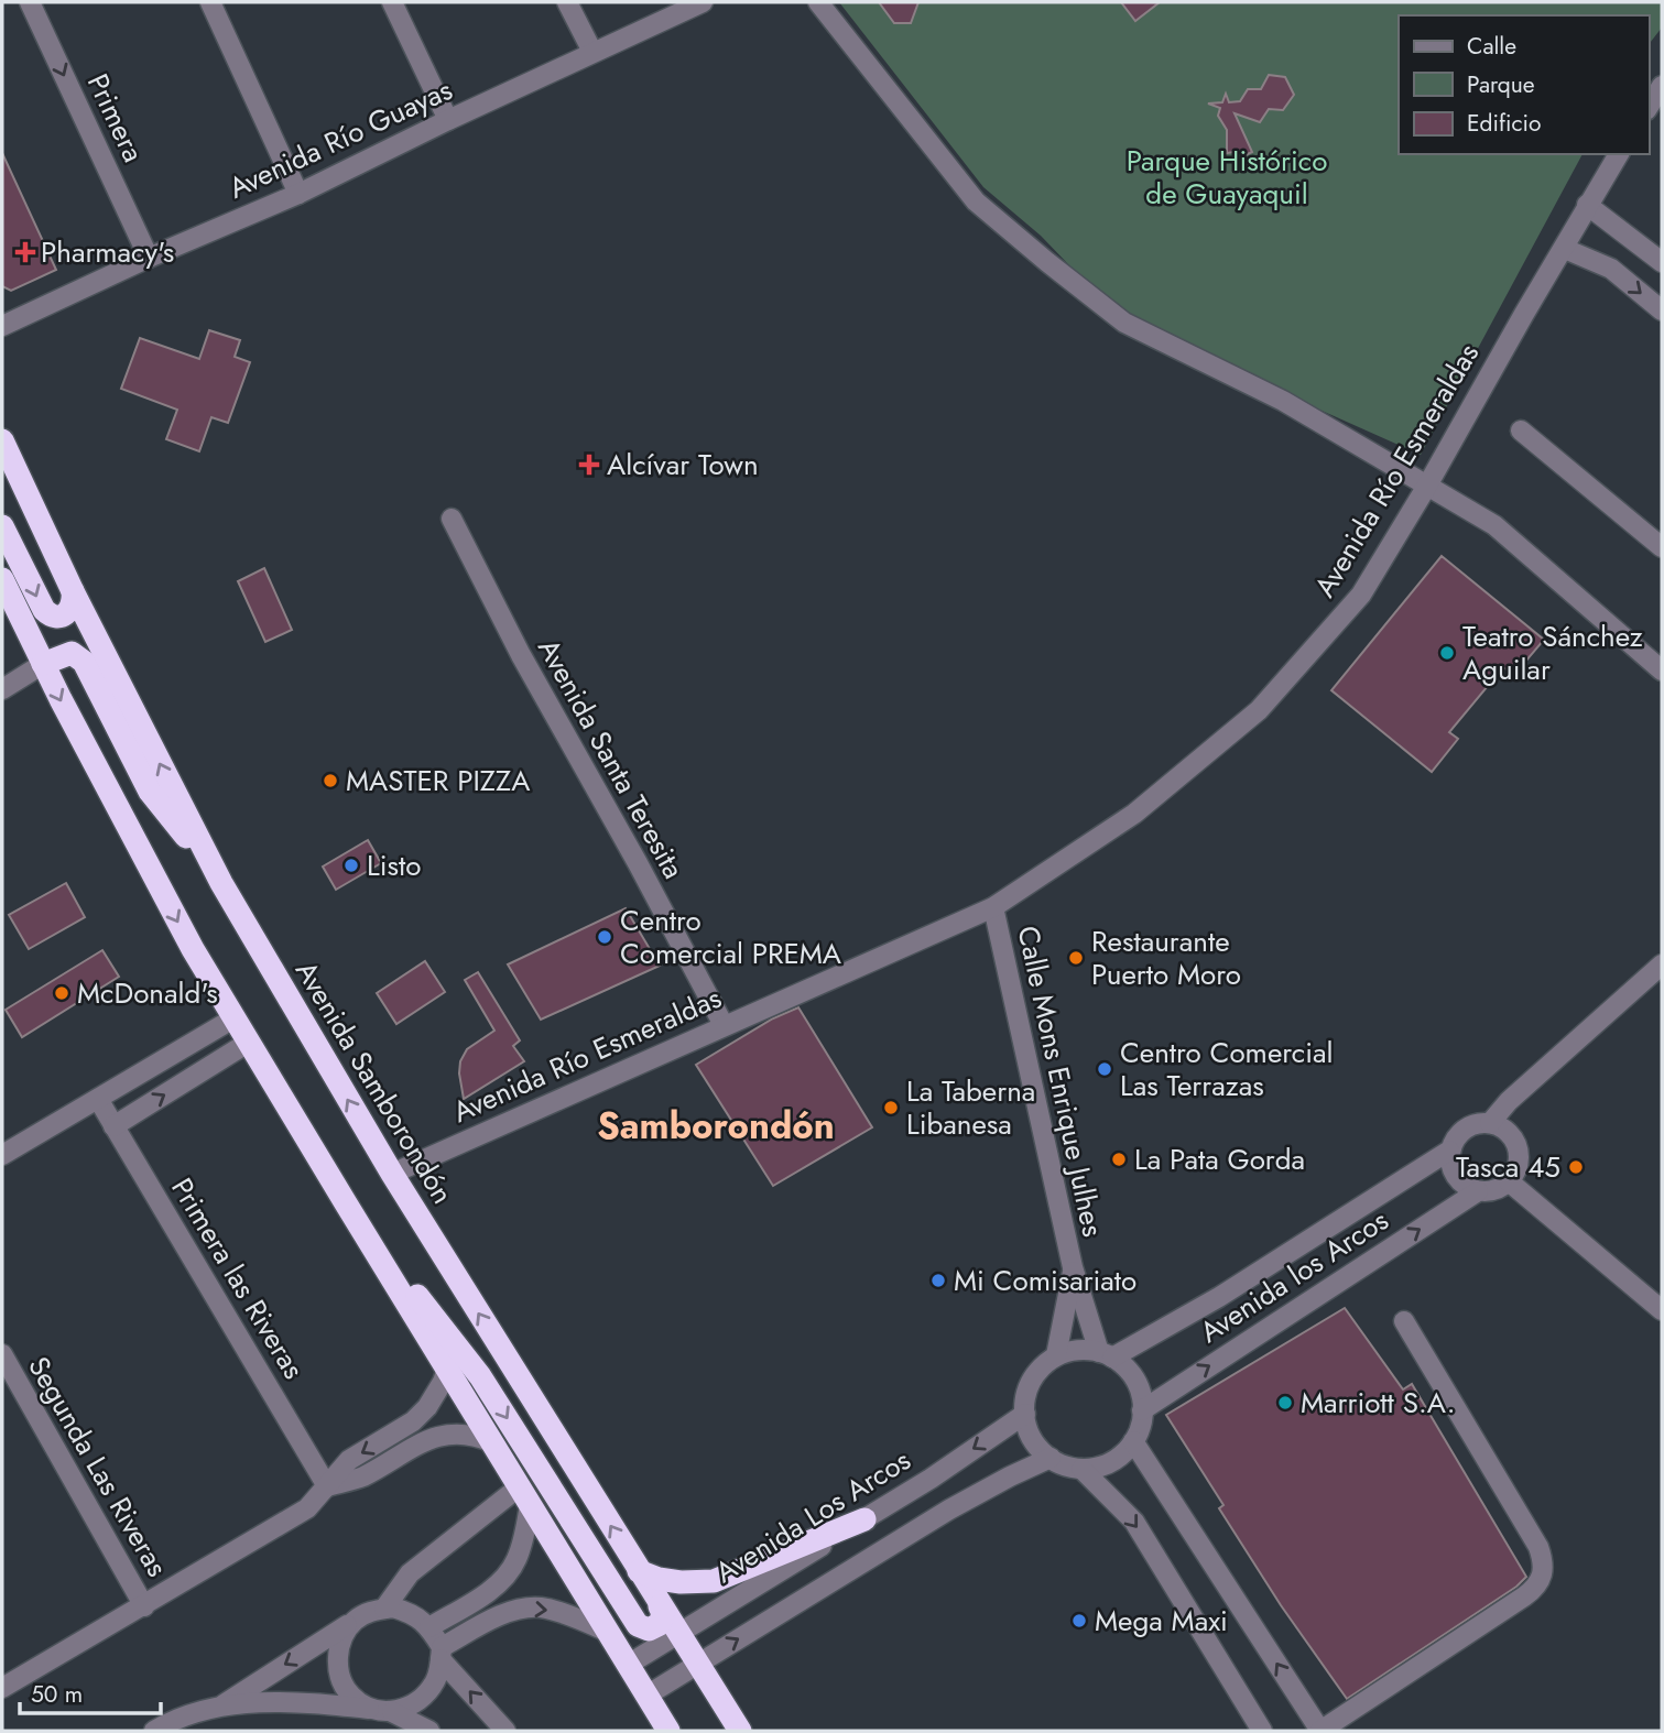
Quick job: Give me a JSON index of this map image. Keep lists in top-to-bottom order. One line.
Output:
{"streets":{"highway":["Avenida Samborondón"],"street":["Primera","Avenida Río Guayas","Avenida Río Esmeraldas","Avenida Santa Teresita","Calle Mons Enrique Julhes","Avenida los Arcos","Primera las Riveras","Segunda Las Riveras","Avenida Los Arcos"]},"crossings":[["Primera","Avenida Río Guayas"],["Avenida Río Esmeraldas","Avenida Santa Teresita"],["Avenida Río Esmeraldas","Calle Mons Enrique Julhes"],["Avenida Río Esmeraldas","Avenida Samborondón"],["Calle Mons Enrique Julhes","Avenida los Arcos"],["Calle Mons Enrique Julhes","Avenida Los Arcos"],["Avenida Samborondón","Avenida Los Arcos"],["Avenida los Arcos","Avenida Los Arcos"]],"districts":["Samborondón"],"parks":["Parque Histórico de Guayaquil"],"places":{"health":["Pharmacy's","Alcívar Town"],"other":["Teatro Sánchez Aguilar","MASTER PIZZA","Listo","Centro Comercial PREMA","Restaurante Puerto Moro","McDonald's","Centro Comercial Las Terrazas","La Taberna Libanesa","La Pata Gorda","Tasca 45","Mi Comisariato","Marriott S.A.","Mega Maxi"]},"legend":["Calle","Parque","Edificio"],"scale_bar":"50 m"}
